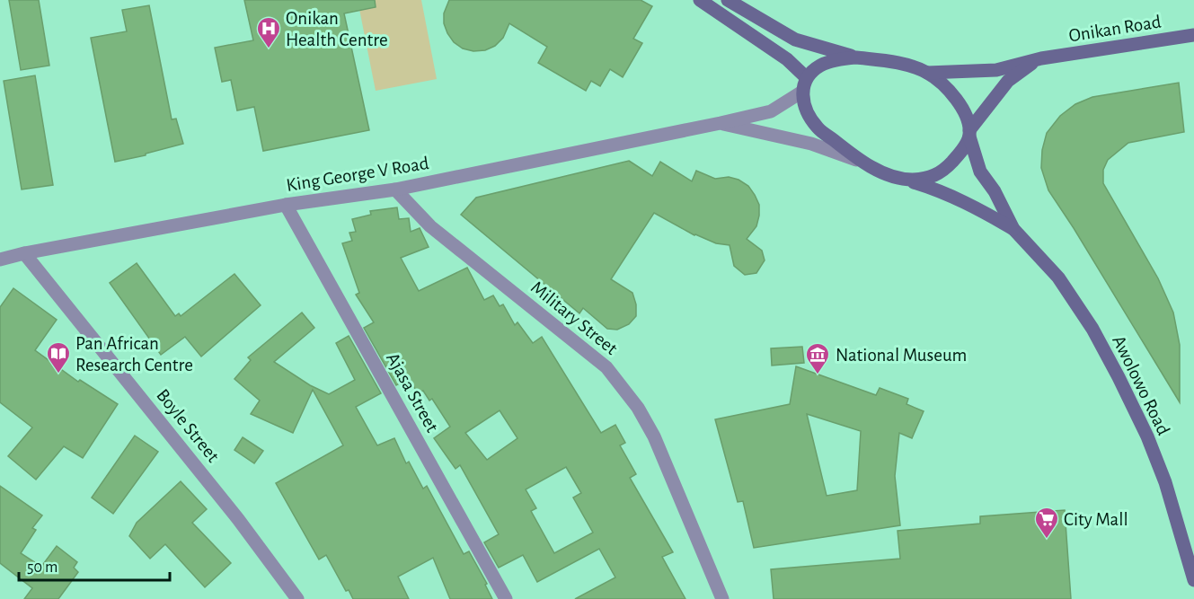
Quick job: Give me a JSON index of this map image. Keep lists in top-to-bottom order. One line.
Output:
{"streets":{"main road":["Onikan Road","Awolowo Road"],"street":["King George V Road","Military Street","Ajasa Street","Boyle Street"]},"crossings":[["Onikan Road","King George V Road"],["King George V Road","Military Street"],["King George V Road","Ajasa Street"],["King George V Road","Boyle Street"]],"places":{"hospital":["Onikan Health Centre"],"library":["Pan African Research Centre"],"museum":["National Museum"],"supermarket":["City Mall"]},"scale_bar":"50 m"}
